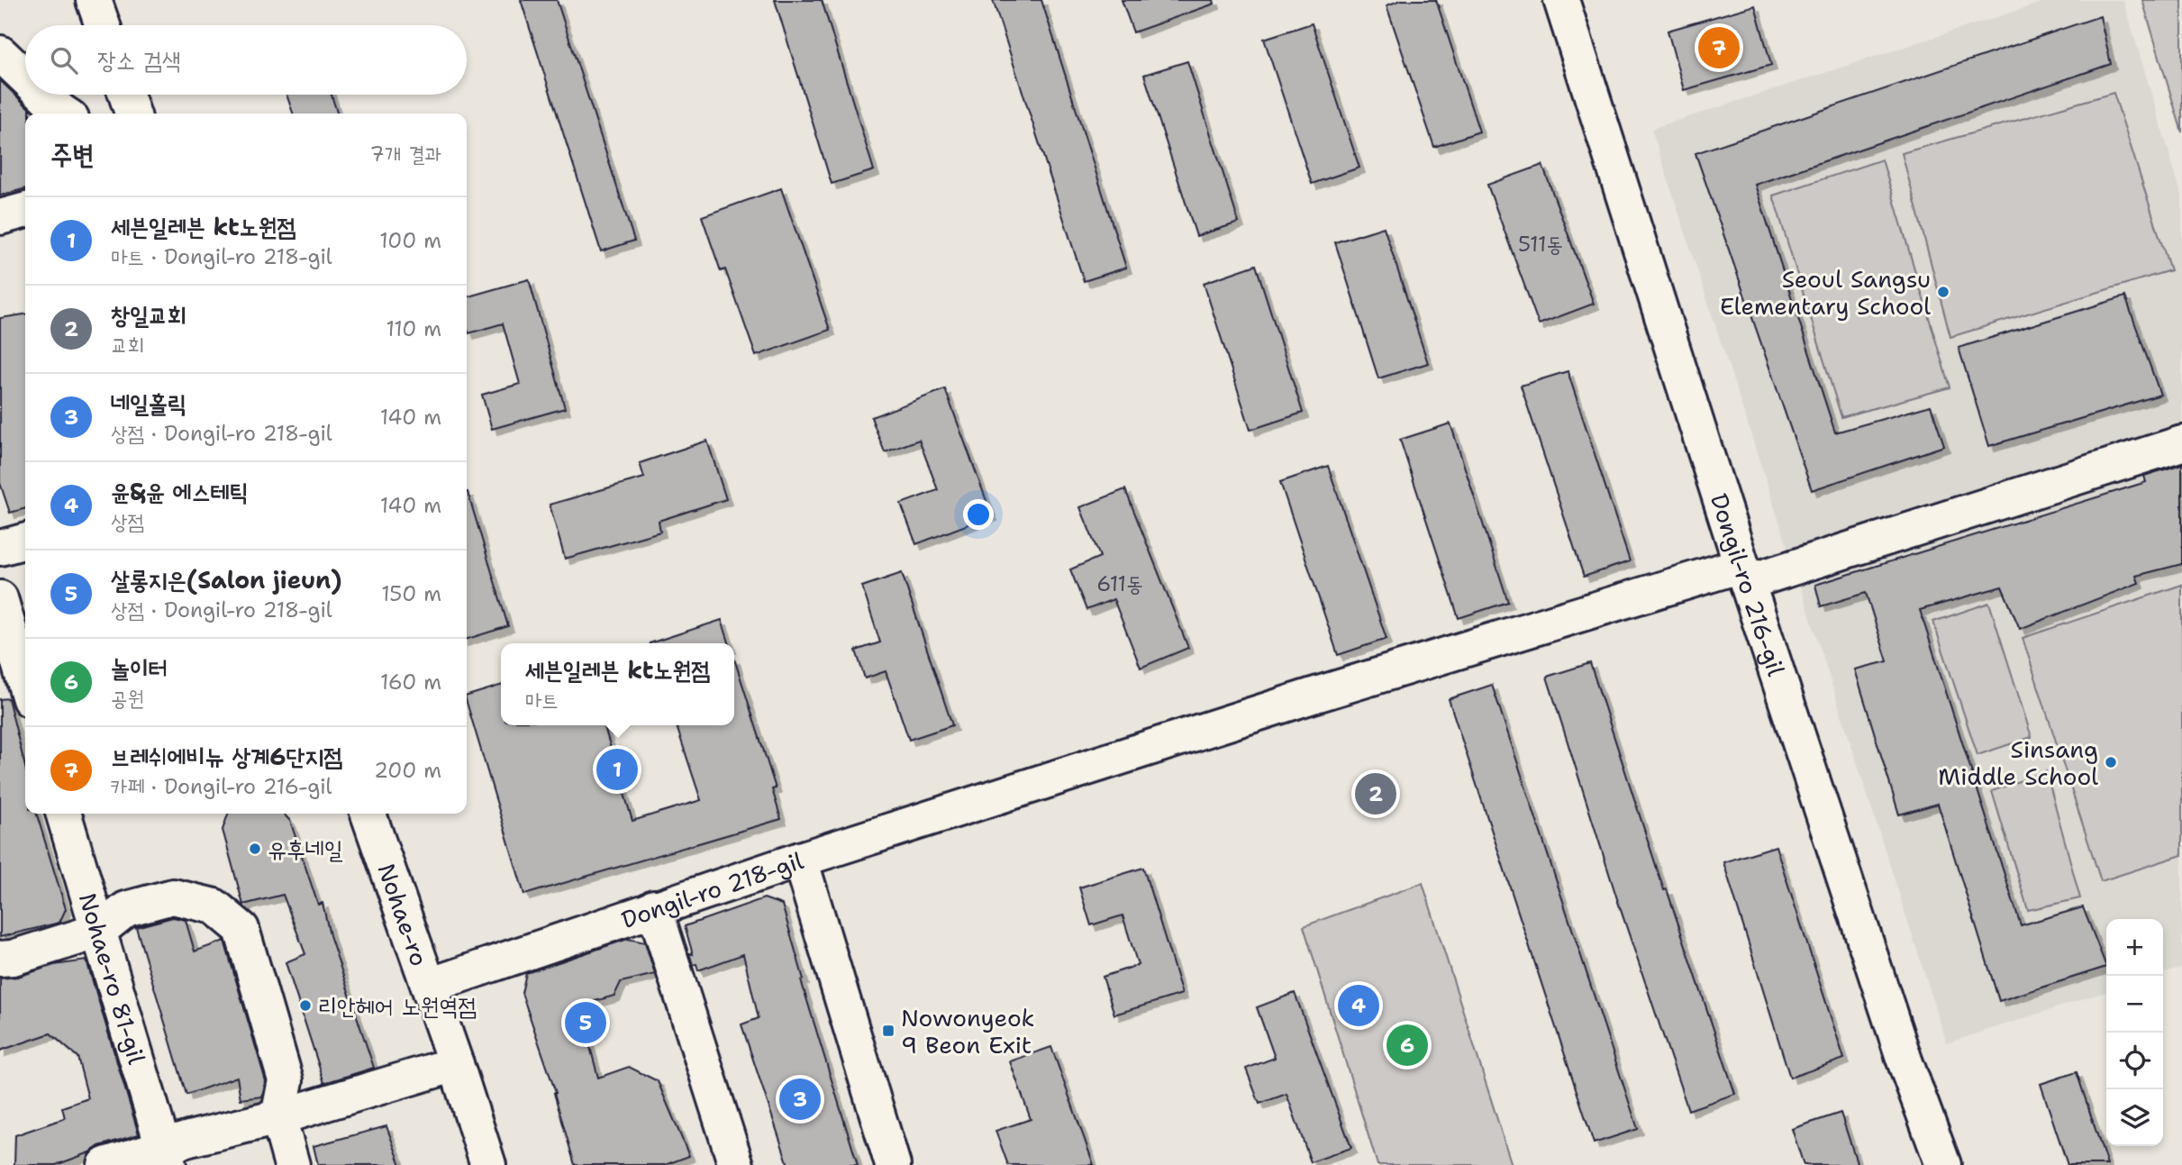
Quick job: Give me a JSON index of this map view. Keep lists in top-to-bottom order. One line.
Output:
{"streets":{"street":["Dongil-ro 216-gil","Dongil-ro 218-gil","Nohae-ro","Nohae-ro 81-gil"]},"crossings":[["Dongil-ro 218-gil","Nohae-ro"]],"places":{"other":["Seoul Sangsu Elementary School","Sinsang Middle School","유후네일","리안헤어 노원역점"],"transit":["Nowonyeok 9 Beon Exit"]},"house_numbers":["511동","611동"],"page":{"pins":["7","1","2","4","5","6","3"],"search":"장소 검색","heading":["주변","7개 결과"],"list":[{"mark":"1","name":"세븐일레븐 kt노원점","note":"마트 · Dongil-ro 218-gil","value":"100 m"},{"mark":"2","name":"창일교회","note":"교회","value":"110 m"},{"mark":"3","name":"네일홀릭","note":"상점 · Dongil-ro 218-gil","value":"140 m"},{"mark":"4","name":"윤&윤 에스테틱","note":"상점","value":"140 m"},{"mark":"5","name":"살롱지은(Salon jieun)","note":"상점 · Dongil-ro 218-gil","value":"150 m"},{"mark":"6","name":"놀이터","note":"공원","value":"160 m"},{"mark":"7","name":"브레쉬에비뉴 상계6단지점","note":"카페 · Dongil-ro 216-gil","value":"200 m"}],"popup":["세븐일레븐 kt노원점","마트"],"map_buttons":["+","−"]}}
